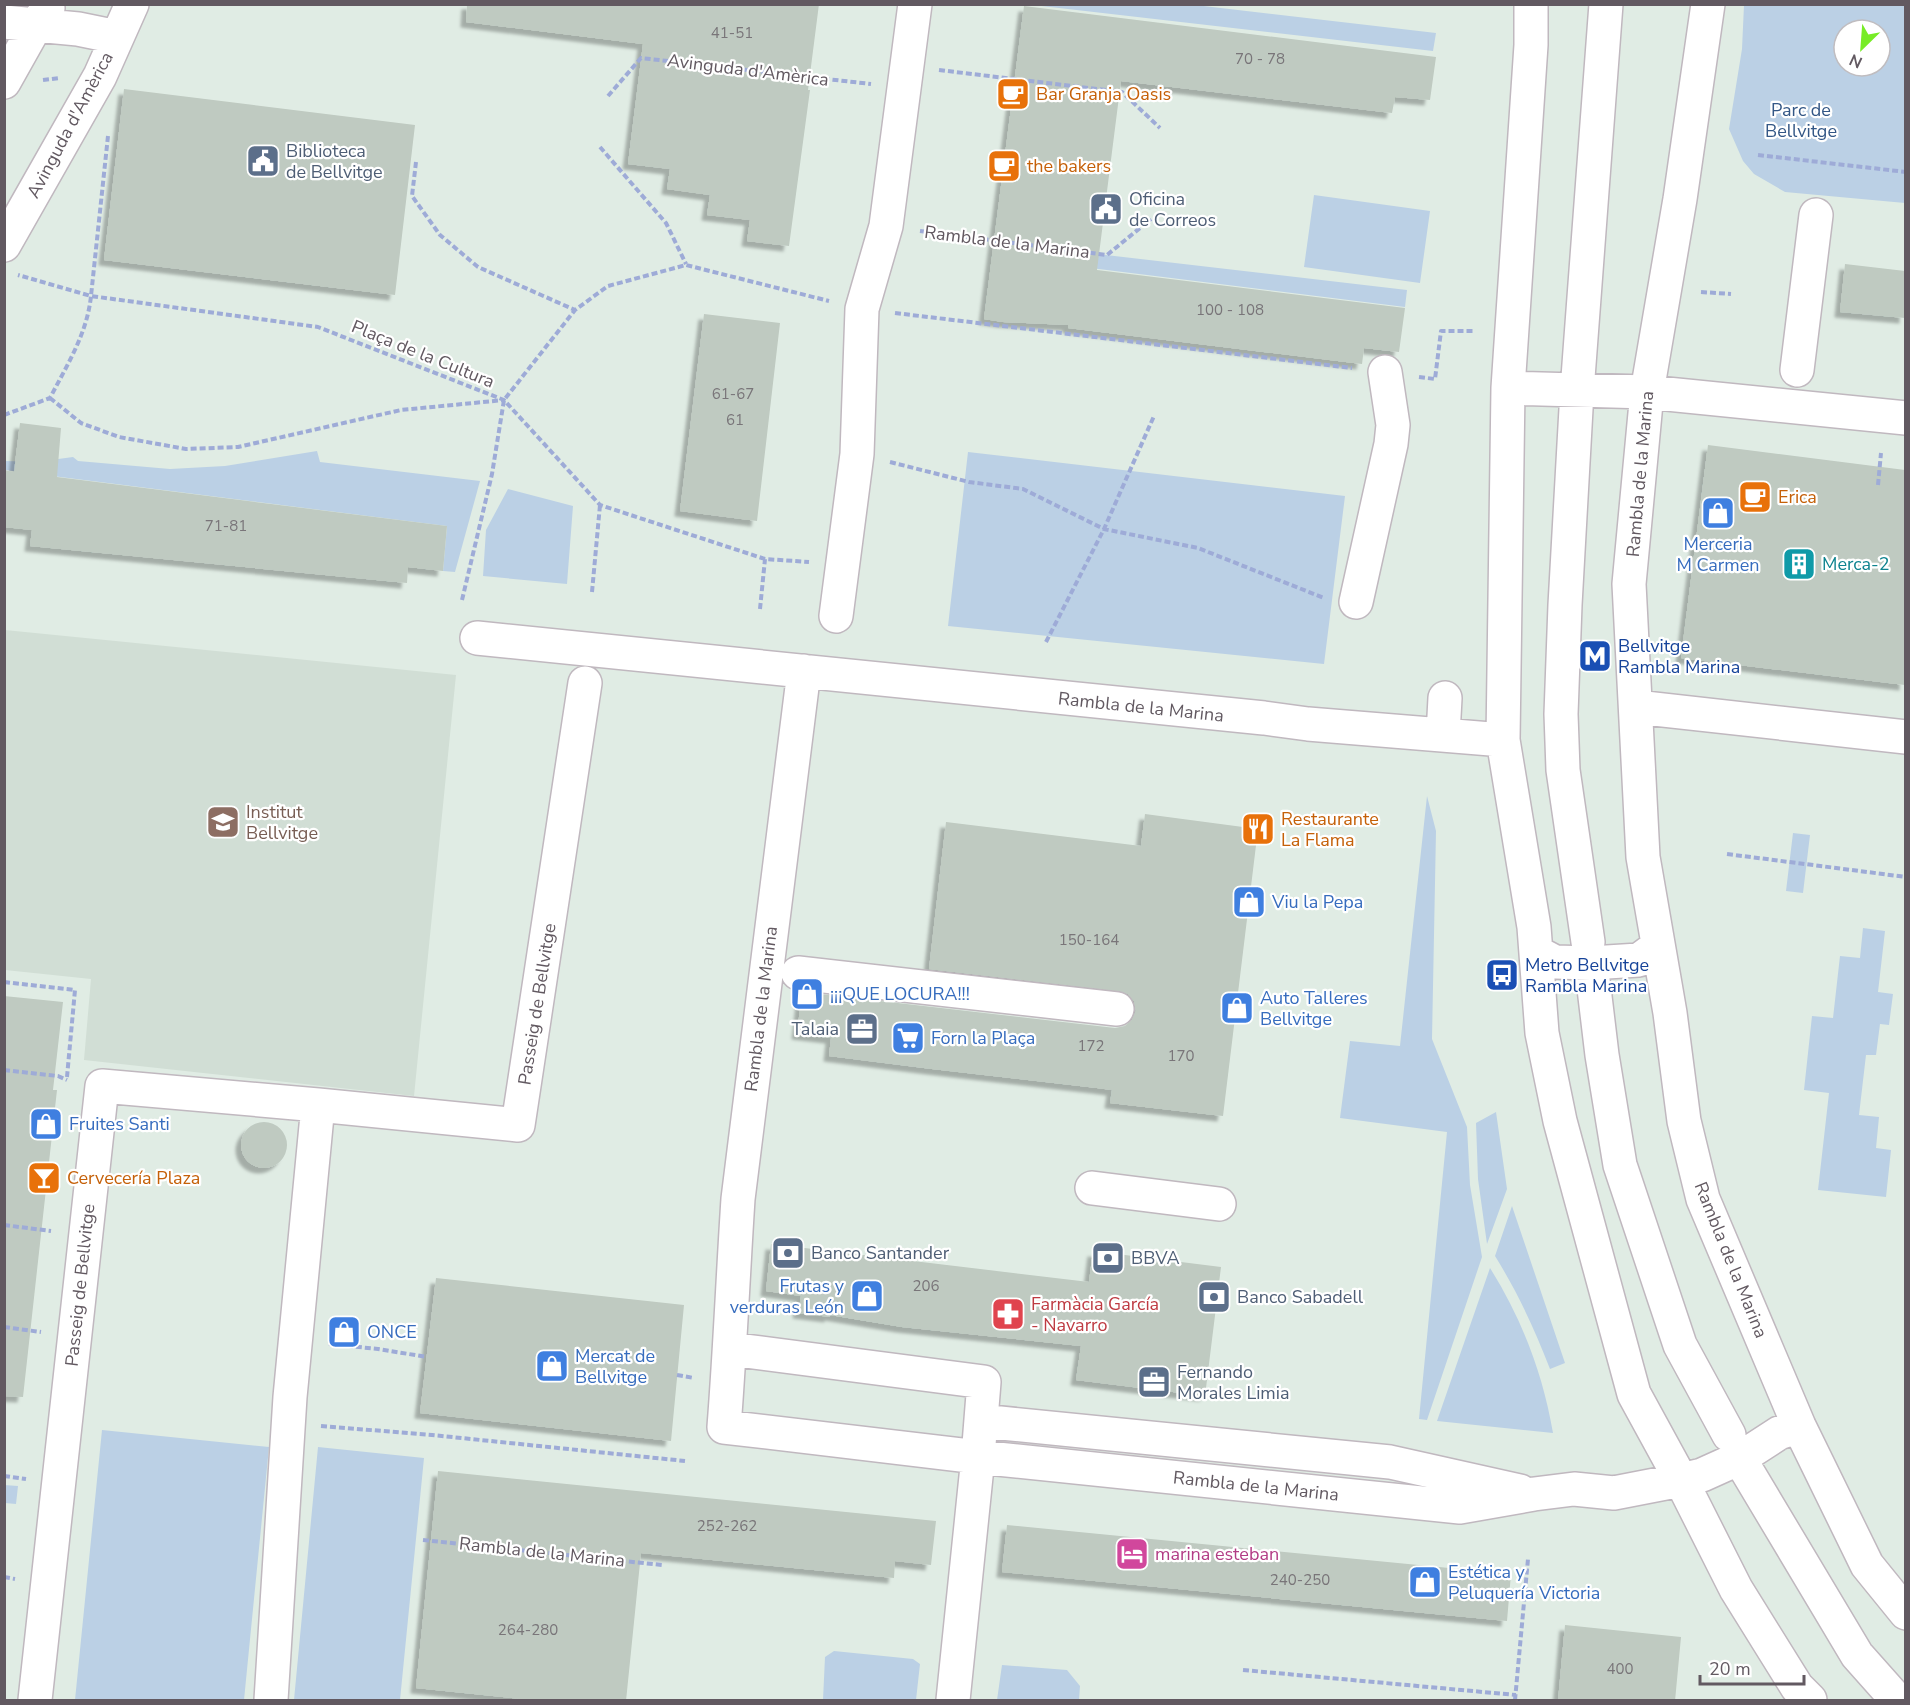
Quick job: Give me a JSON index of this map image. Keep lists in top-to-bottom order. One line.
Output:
{"streets":{"street":["Avinguda d'Amèrica","Rambla de la Marina","Passeig de Bellvitge"],"path":["Plaça de la Cultura"]},"crossings":[["Avinguda d'Amèrica","Plaça de la Cultura"]],"parks":["Parc de Bellvitge"],"places":{"cafe":["Bar Granja Oasis","the bakers","Erica"],"public building":["Biblioteca de Bellvitge","Oficina de Correos"],"shop":["Merceria M Carmen","Viu la Pepa","¡¡¡QUE LOCURA!!!","Auto Talleres Bellvitge","Fruites Santi","Frutas y verduras León","ONCE","Mercat de Bellvitge","Estética y Peluquería Victoria"],"building":["Merca-2"],"metro station":["Bellvitge Rambla Marina"],"school or university":["Institut Bellvitge"],"restaurant":["Restaurante La Flama"],"bus stop":["Metro Bellvitge Rambla Marina"],"office":["Talaia","Fernando Morales Limia"],"supermarket":["Forn la Plaça"],"bar":["Cervecería Plaza"],"bank":["Banco Santander","BBVA","Banco Sabadell"],"pharmacy":["Farmàcia García - Navarro"],"hotel":["marina esteban"]},"house_numbers":["41-51","70 - 78","100 - 108","61-67","61","71-81","150-164","172","170","206","252-262","240-250","264-280","400"],"scale_bar":"20 m","north":"bottom left"}
